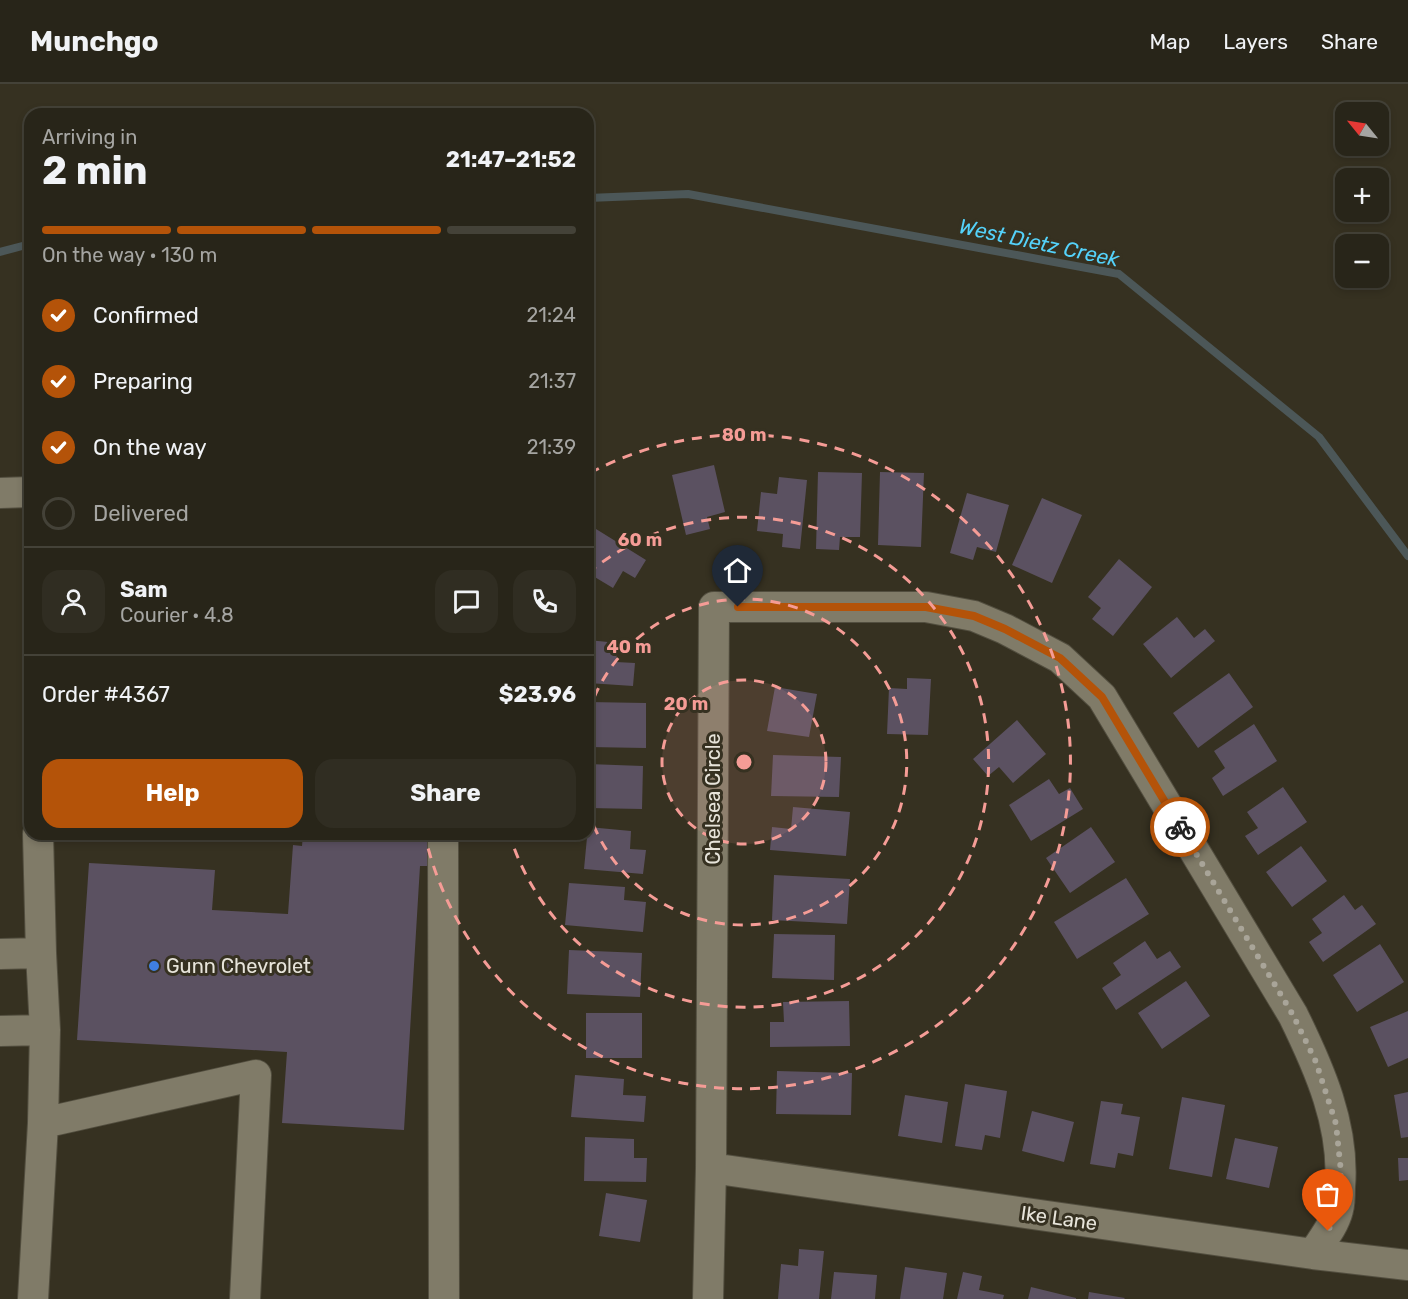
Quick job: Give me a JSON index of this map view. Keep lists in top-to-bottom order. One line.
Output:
{"streets":{"street":["Chelsea Circle","Ike Lane"]},"crossings":[["Chelsea Circle","Ike Lane"]],"water":["West Dietz Creek"],"places":["Gunn Chevrolet"],"north":"top left","page":{"header":"Munchgo","nav":["Map","Layers","Share"],"map_buttons":["+","−"],"heading":["2 min","Arriving in","21:47–21:52"],"panel":["Sam","Courier · 4.8","Order #4367","$23.96"],"bar":"On the way · 130 m","list":[["Confirmed","21:24"],["Preparing","21:37"],["On the way","21:39"],"Delivered"],"buttons":["Help","Share"]},"rings":["80 m","60 m","40 m","20 m"]}
